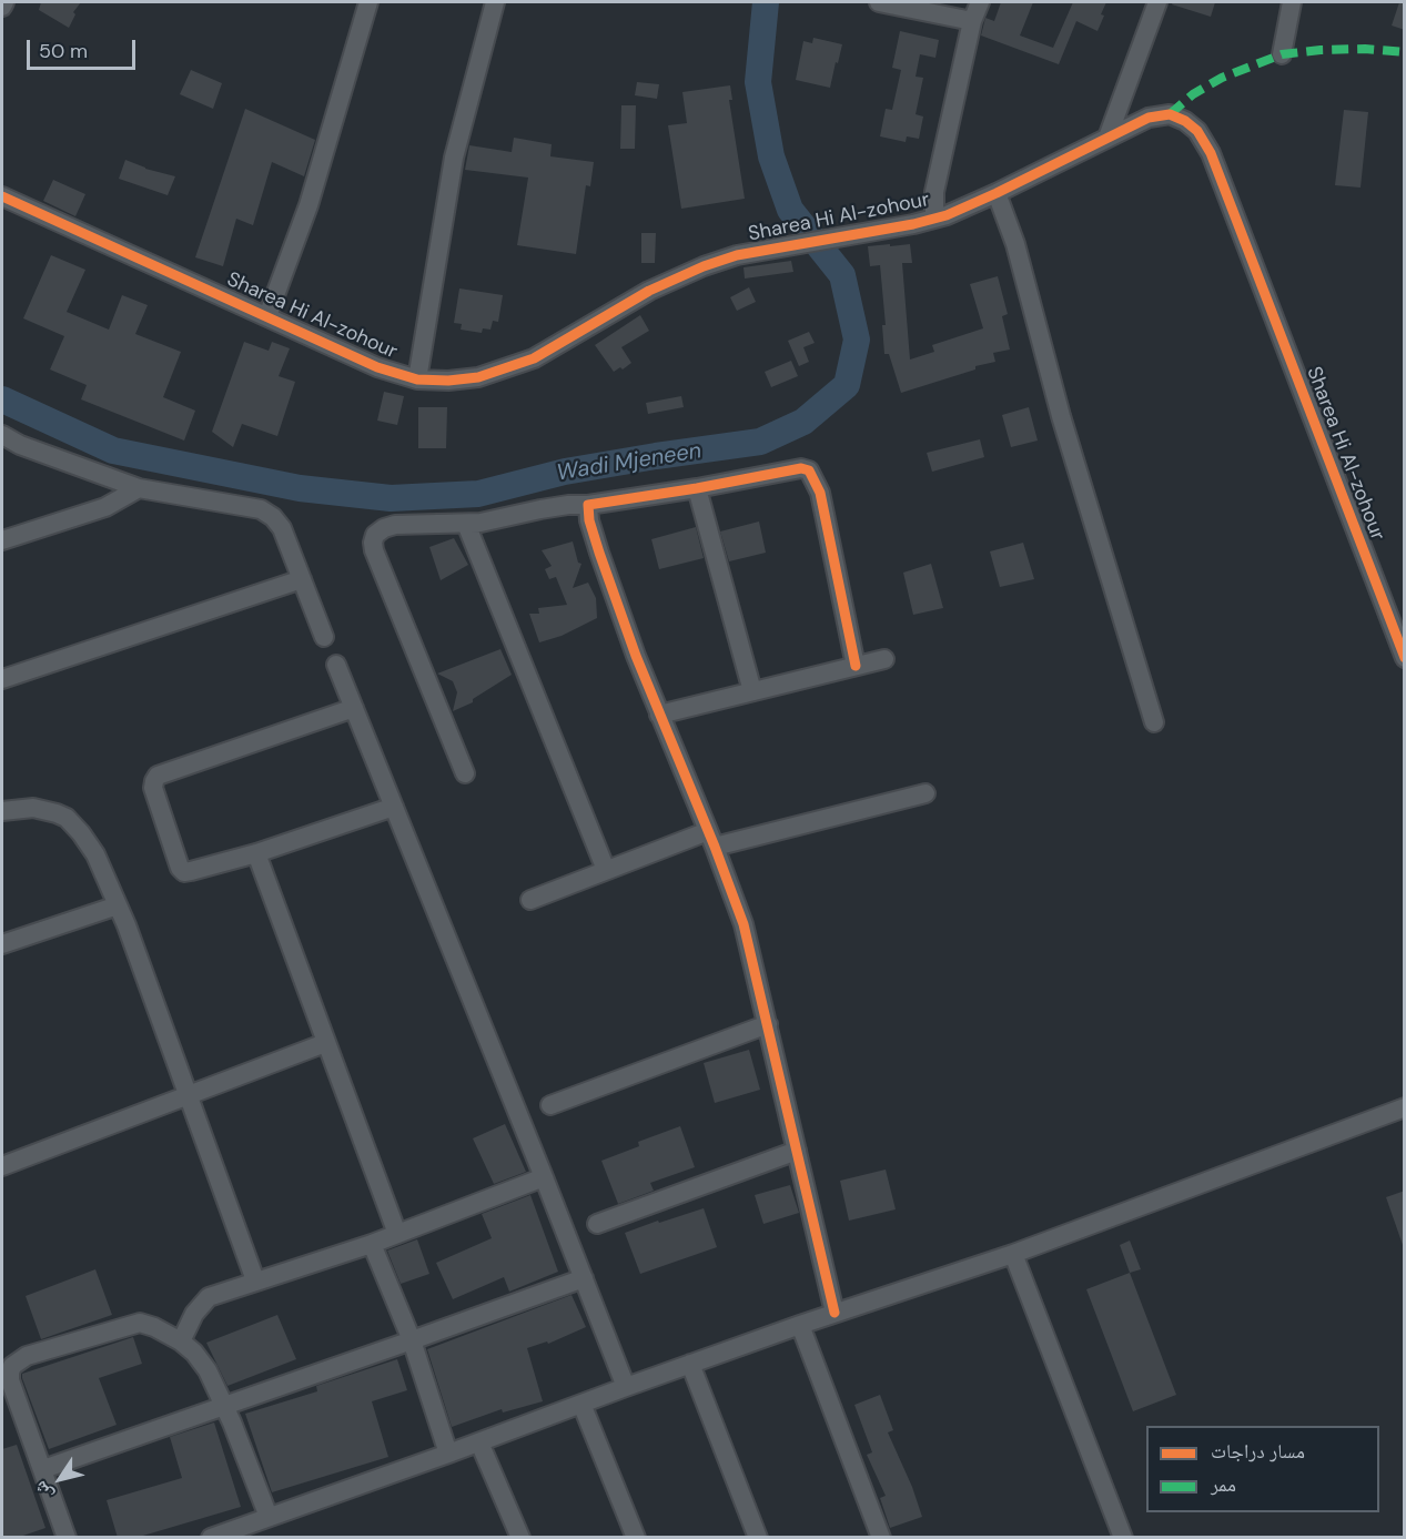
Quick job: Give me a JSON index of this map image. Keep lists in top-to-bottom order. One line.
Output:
{"streets":{"street":["Sharea Hi Al-zohour"]},"water":["Wadi Mjeneen"],"legend":["مسار دراجات","ممر"],"scale_bar":"50 m","north":"bottom left"}
